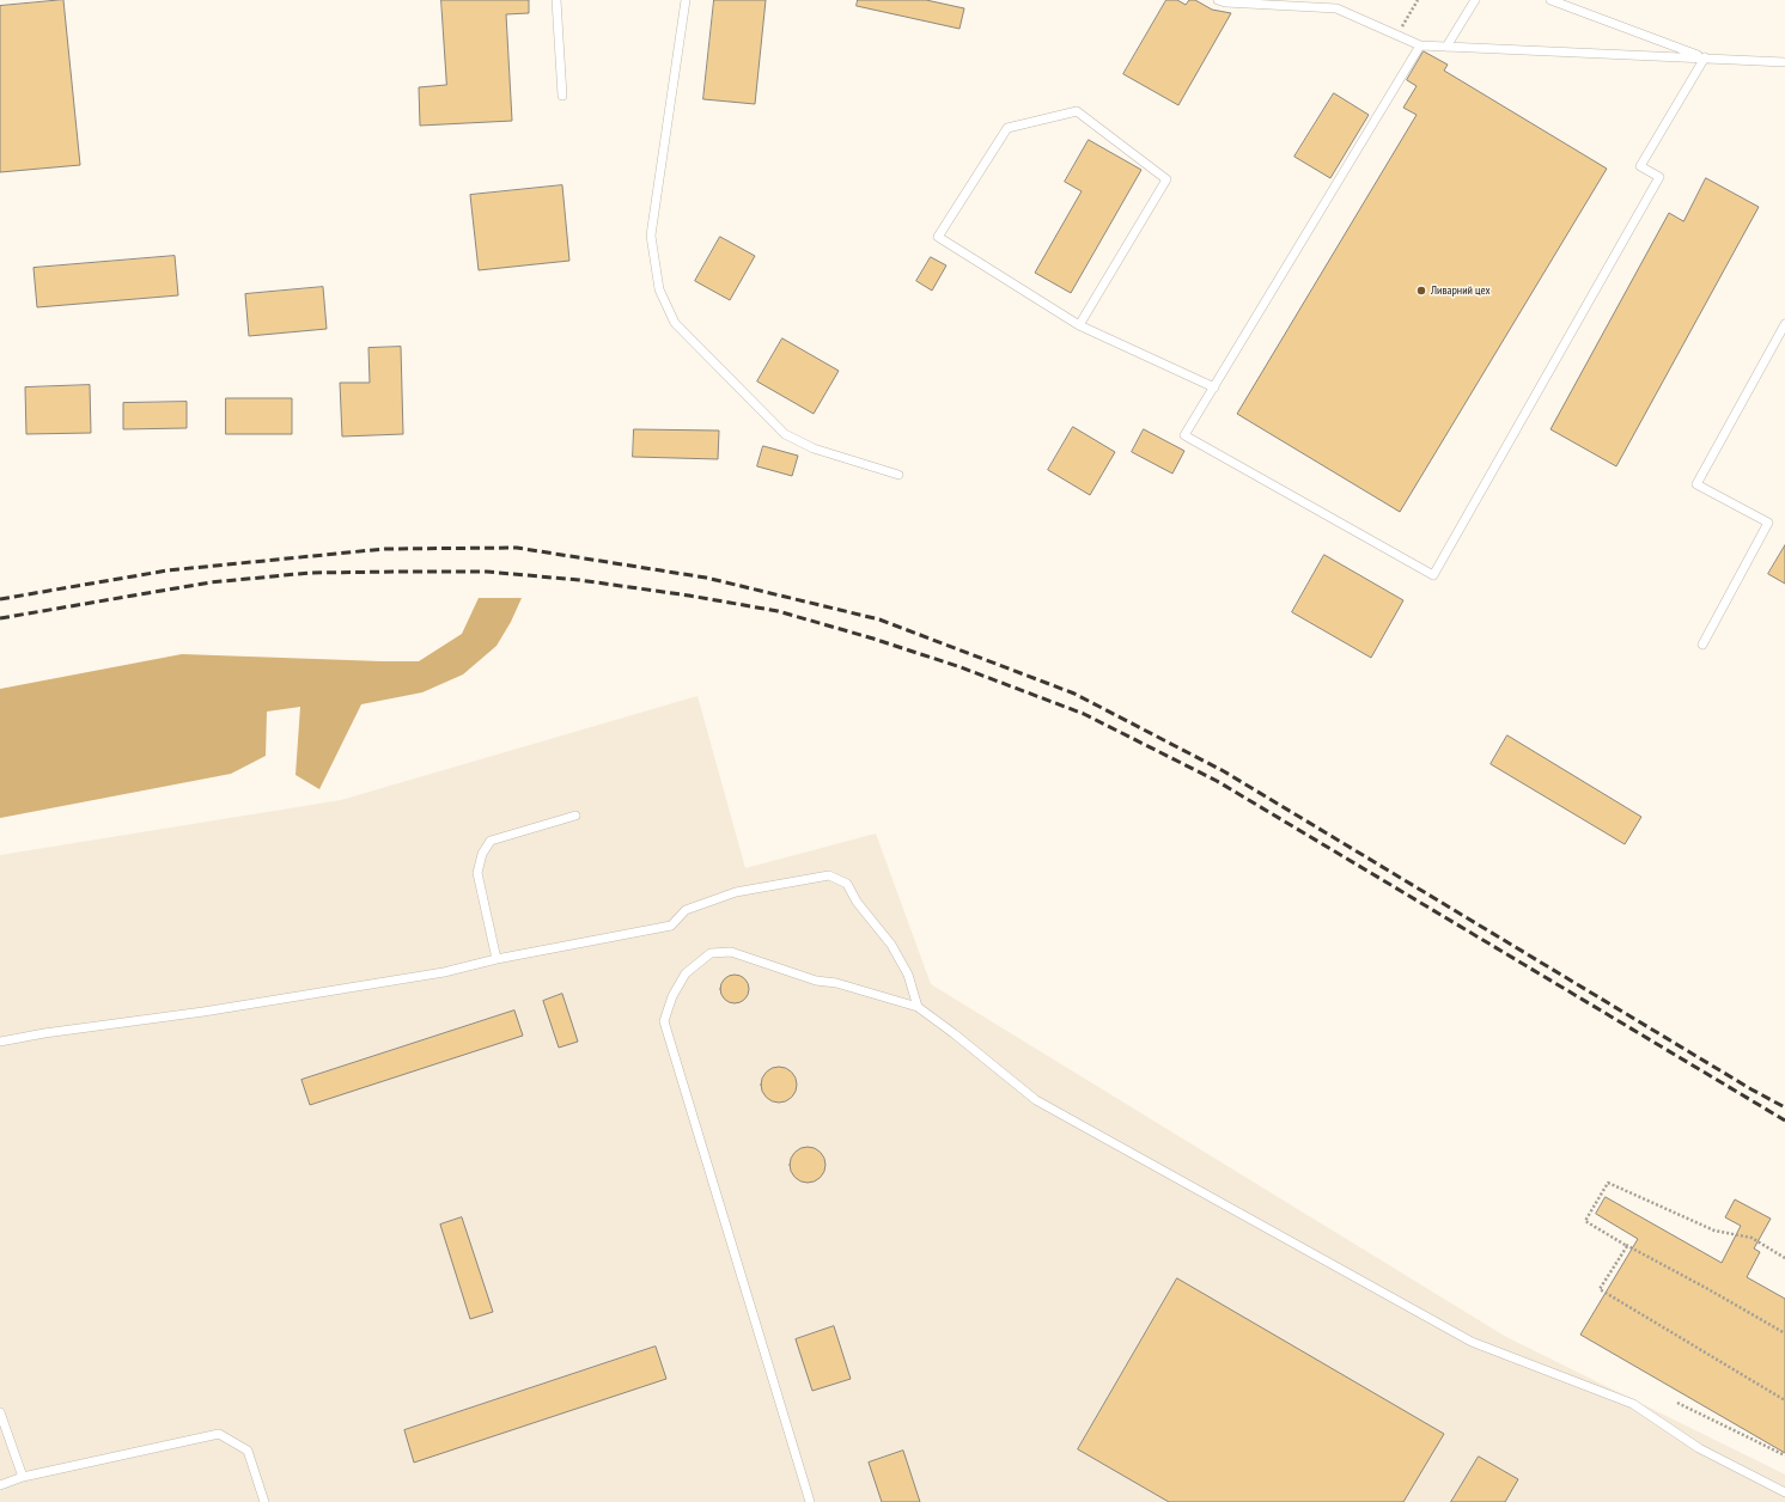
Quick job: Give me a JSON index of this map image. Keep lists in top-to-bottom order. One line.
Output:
{"places":["Ливарний цех"]}
